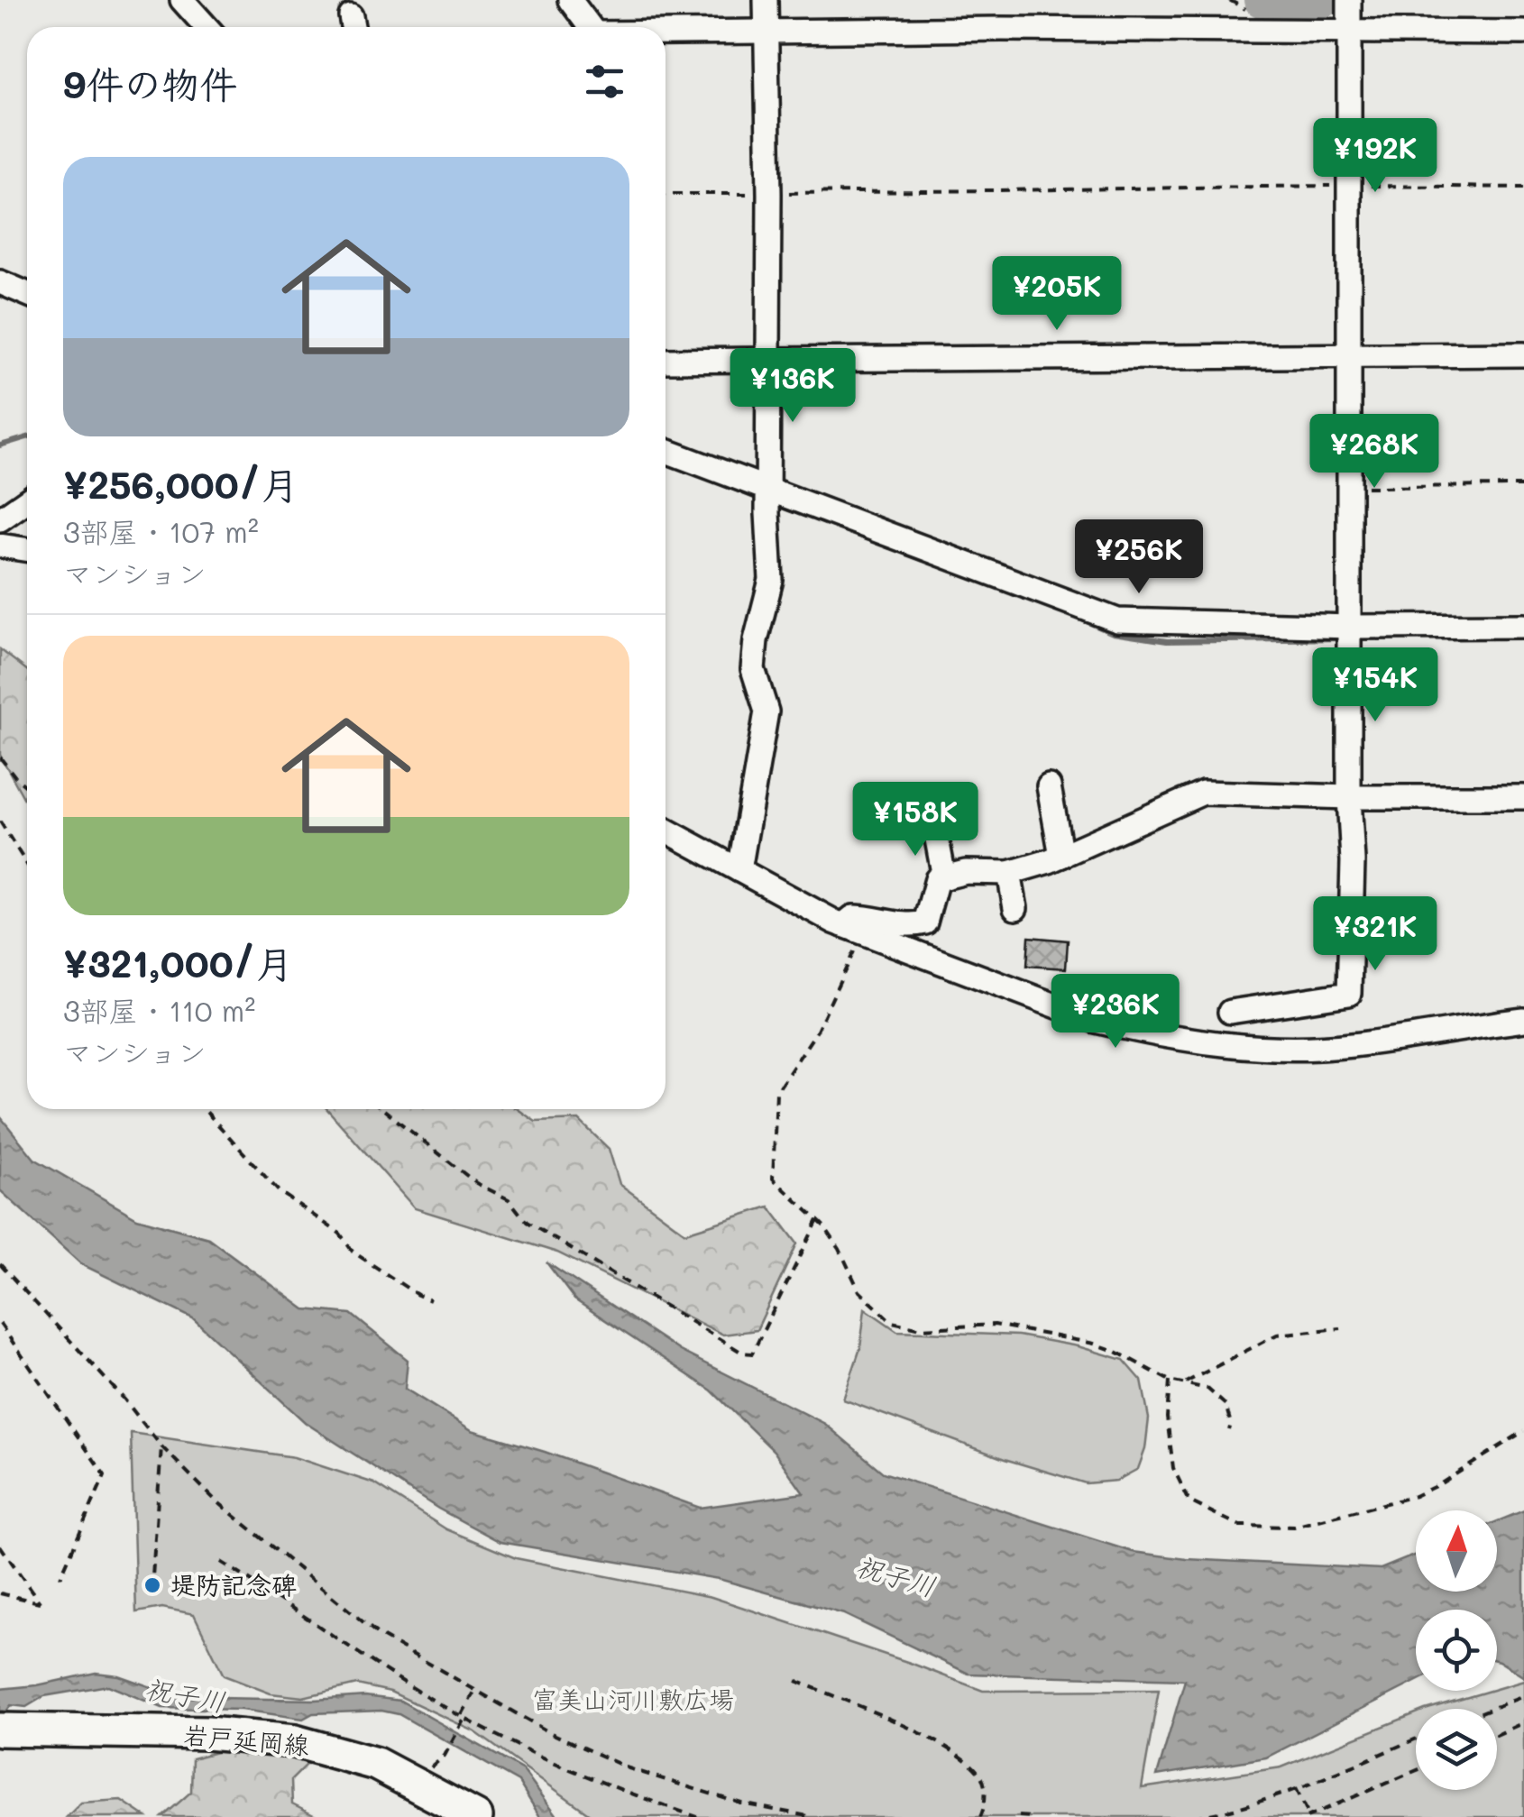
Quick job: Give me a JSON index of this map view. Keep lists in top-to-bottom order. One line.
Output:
{"streets":{"main road":["岩戸延岡線"]},"water":["祝子川"],"parks":["富美山河川敷広場"],"places":["堤防記念碑"],"north":"top","page":{"heading":"9件の物件","price":["¥192K","¥205K","¥136K","¥268K","¥256K","¥154K","¥158K","¥321K","¥236K"],"list":[{"name":"¥256,000/月","note":"3部屋 · 107 m² · マンション"},{"name":"¥321,000/月","note":"3部屋 · 110 m² · マンション"}]}}
